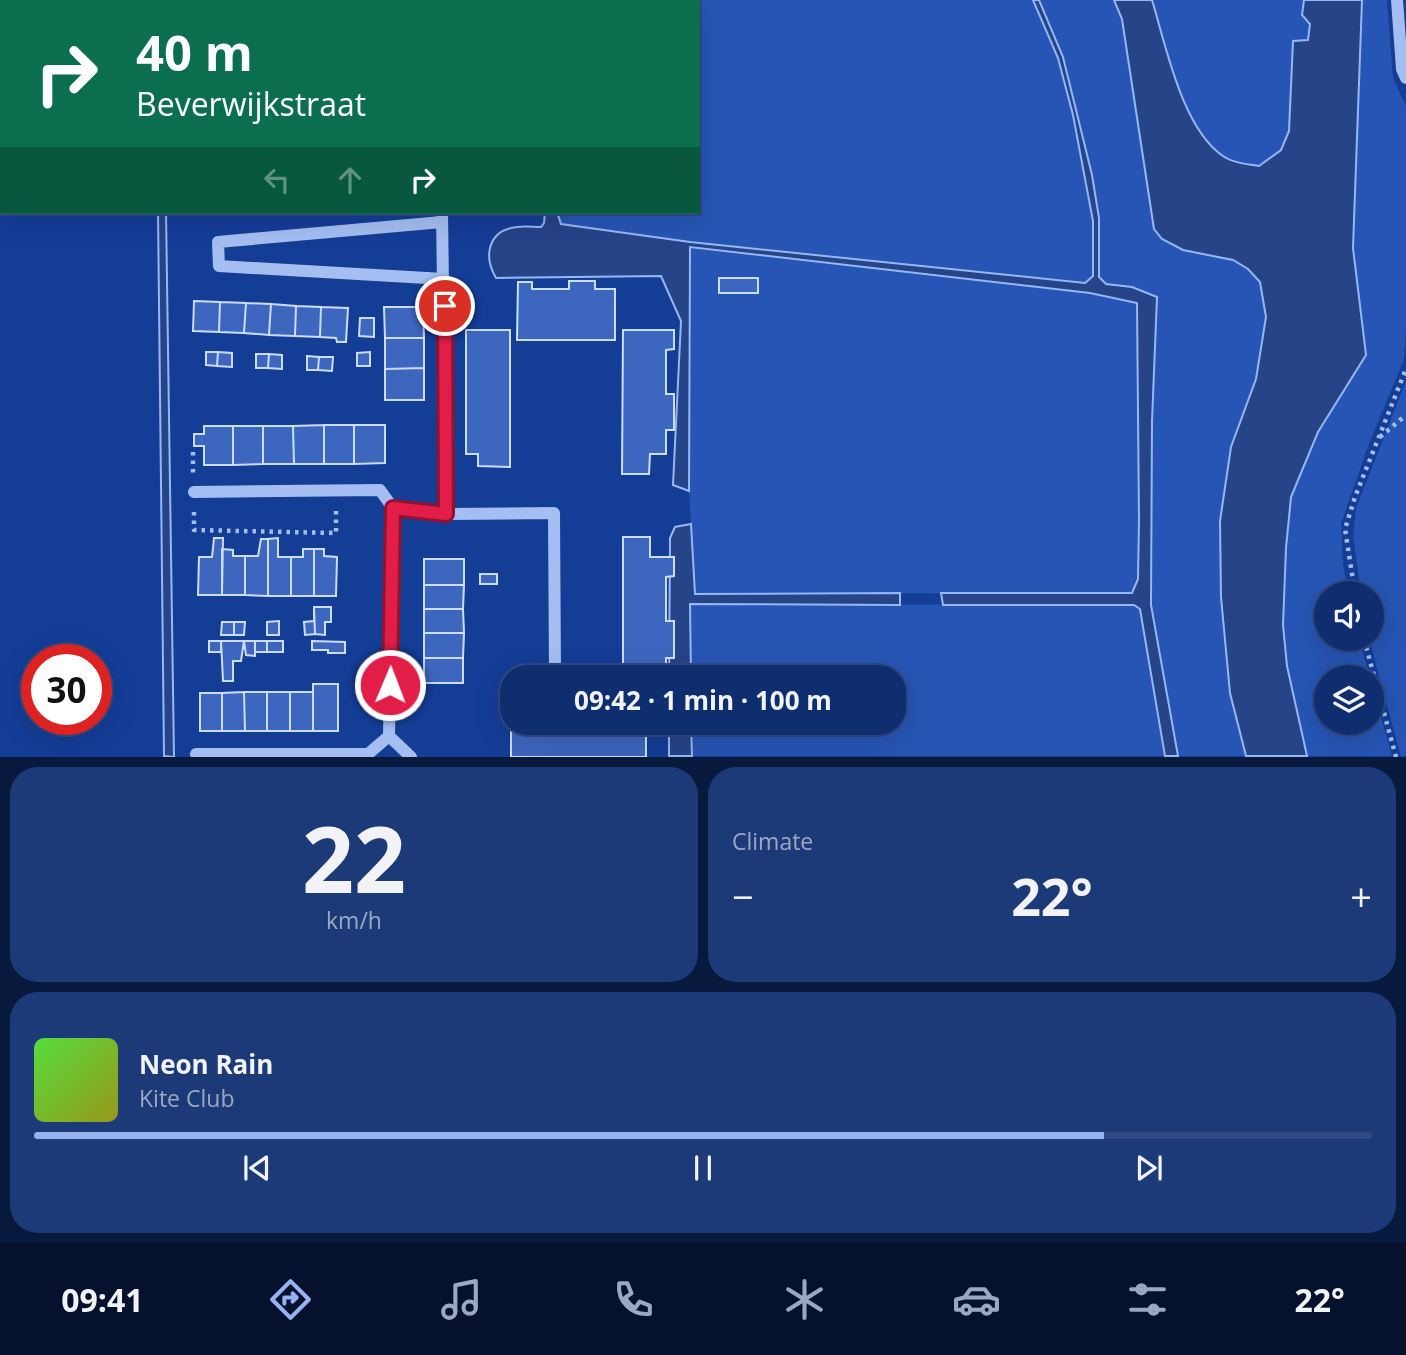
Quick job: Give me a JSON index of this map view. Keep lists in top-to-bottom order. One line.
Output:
{"page":{"turn":["40 m","Beverwijkstraat"],"limit":"30","trip":"09:42 · 1 min · 100 m","tile":[["22","km/h"],"Climate"],"heat":["−","22°","+"],"song":["Neon Rain","Kite Club"],"tabs":["09:41","22°"]}}
